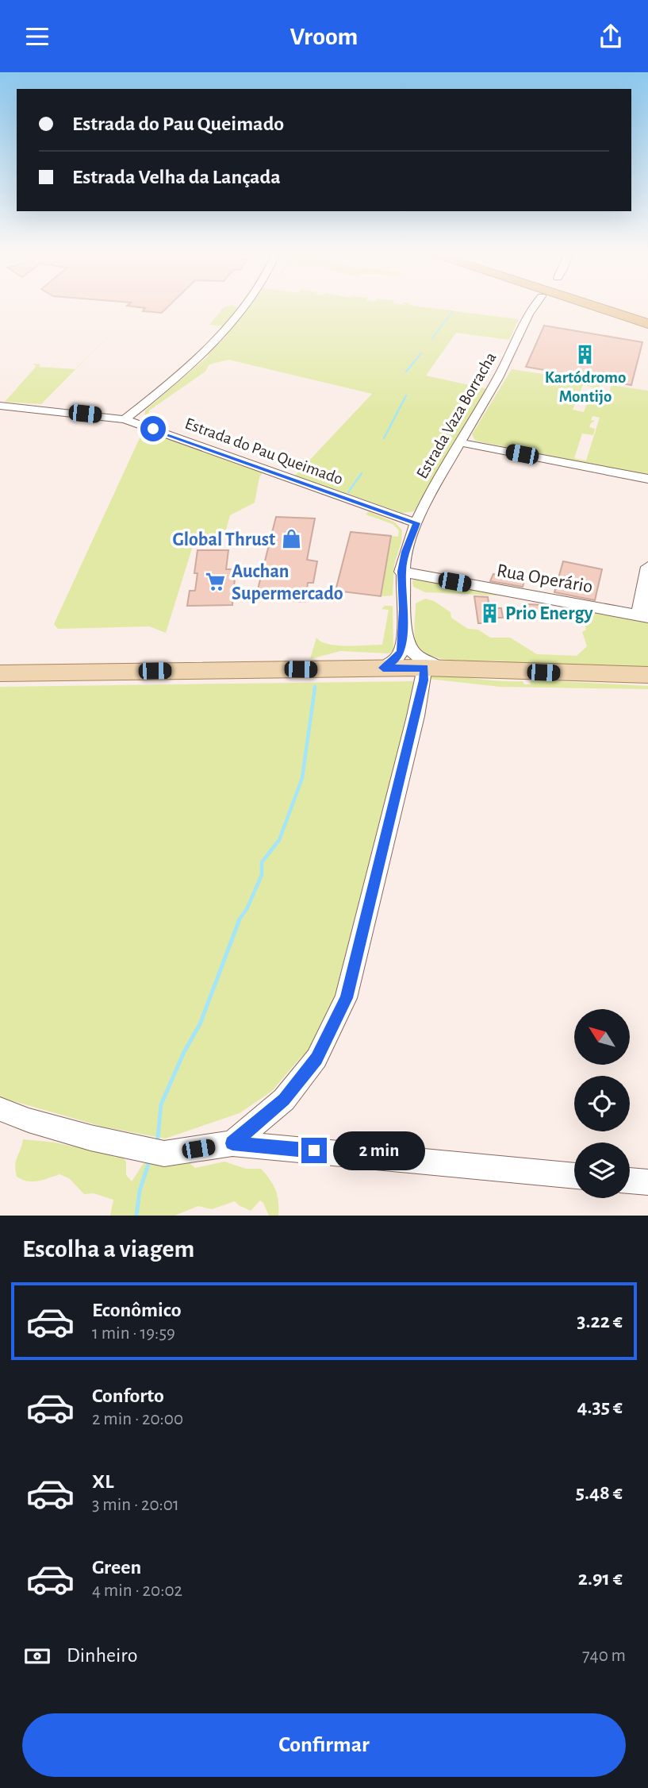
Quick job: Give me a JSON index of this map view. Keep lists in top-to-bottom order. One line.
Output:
{"streets":{"street":["Estrada Vaza Borracha","Estrada do Pau Queimado","Rua Operário"]},"crossings":[["Estrada Vaza Borracha","Estrada do Pau Queimado"],["Estrada Vaza Borracha","Rua Operário"]],"places":{"building":["Kartódromo Montijo","Prio Energy"],"shop":["Global Thrust"],"supermarket":["Auchan Supermercado"]},"north":"top left","page":{"header":"Vroom","banner":["Estrada do Pau Queimado","Estrada Velha da Lançada"],"bubble":"2 min","heading":"Escolha a viagem","list":[{"name":"Econômico","note":"1 min · 19:59","value":"3.22 €"},{"name":"Conforto","note":"2 min · 20:00","value":"4.35 €"},{"name":"XL","note":"3 min · 20:01","value":"5.48 €"},{"name":"Green","note":"4 min · 20:02","value":"2.91 €"}],"pay":["Dinheiro","740 m"],"buttons":"Confirmar"}}
